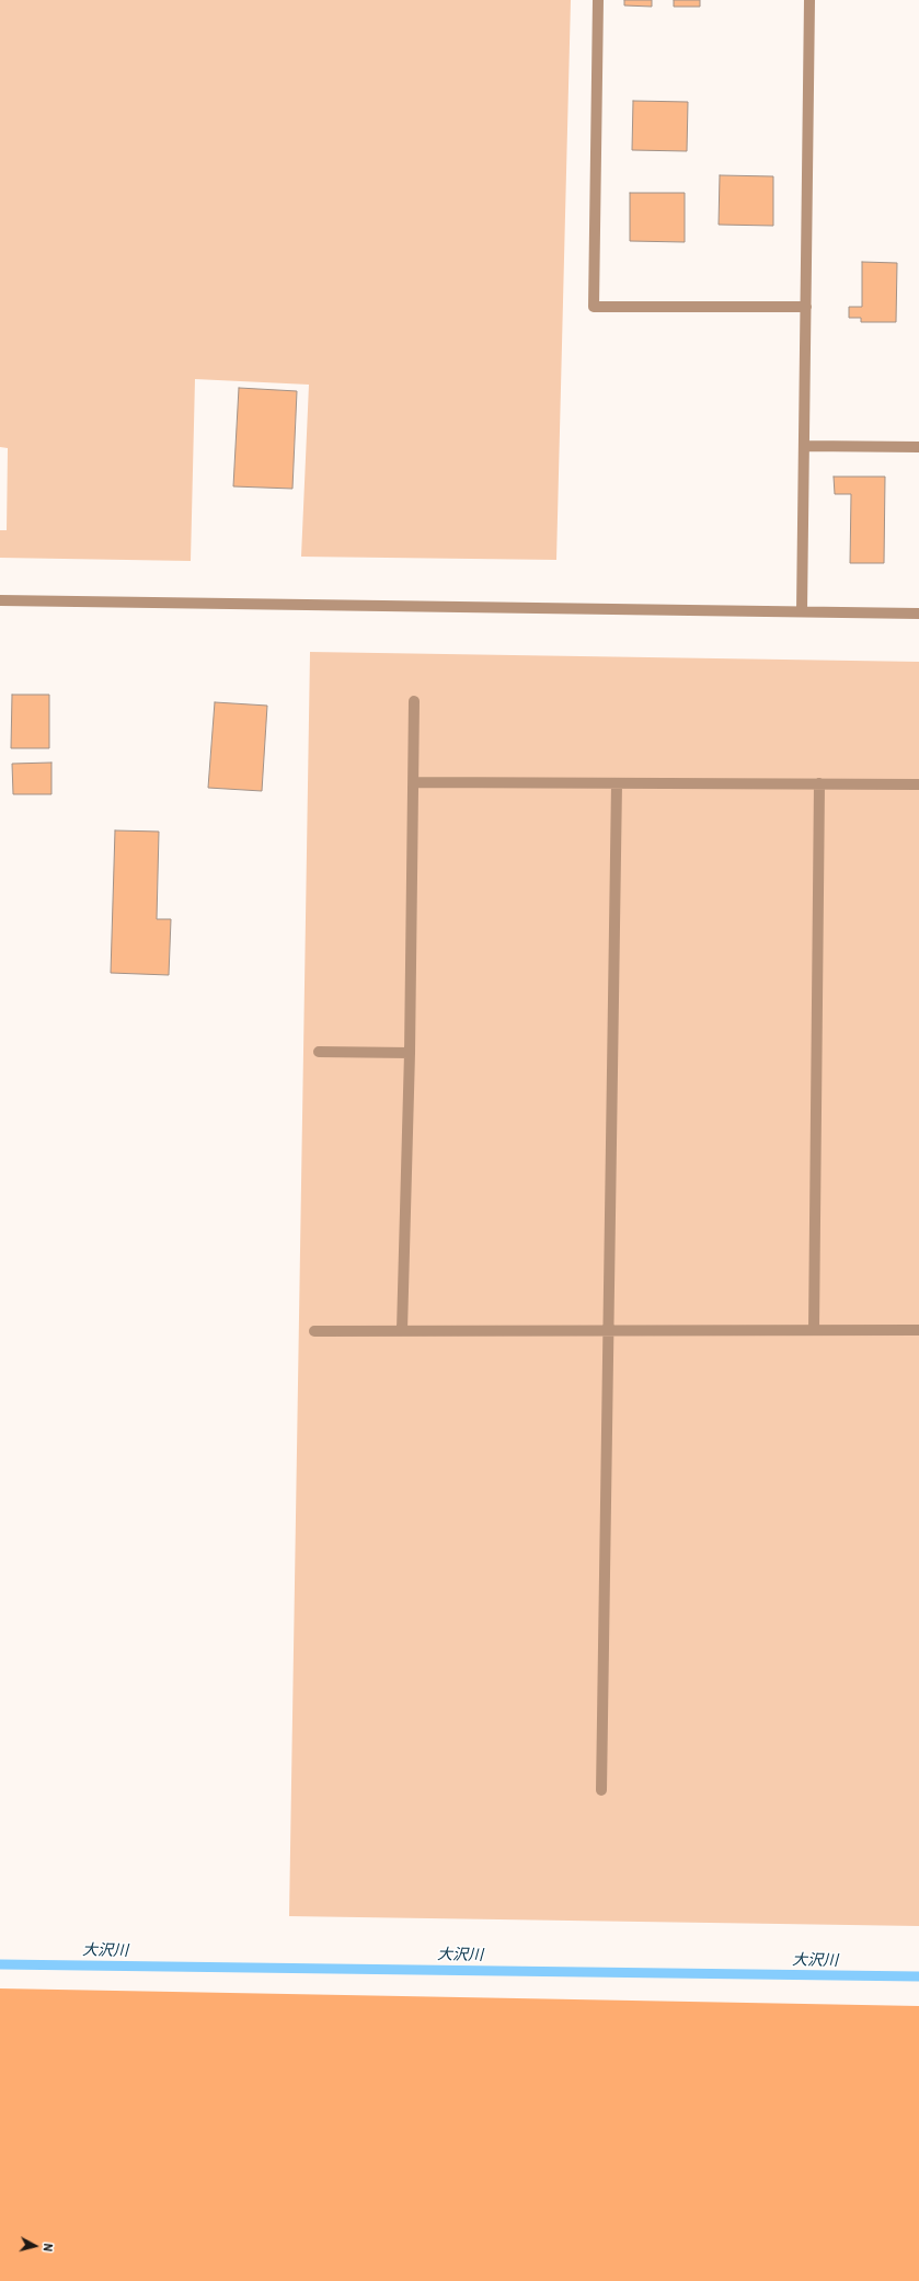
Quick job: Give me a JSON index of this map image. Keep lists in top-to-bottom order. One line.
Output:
{"water":["大沢川"],"north":"right"}
